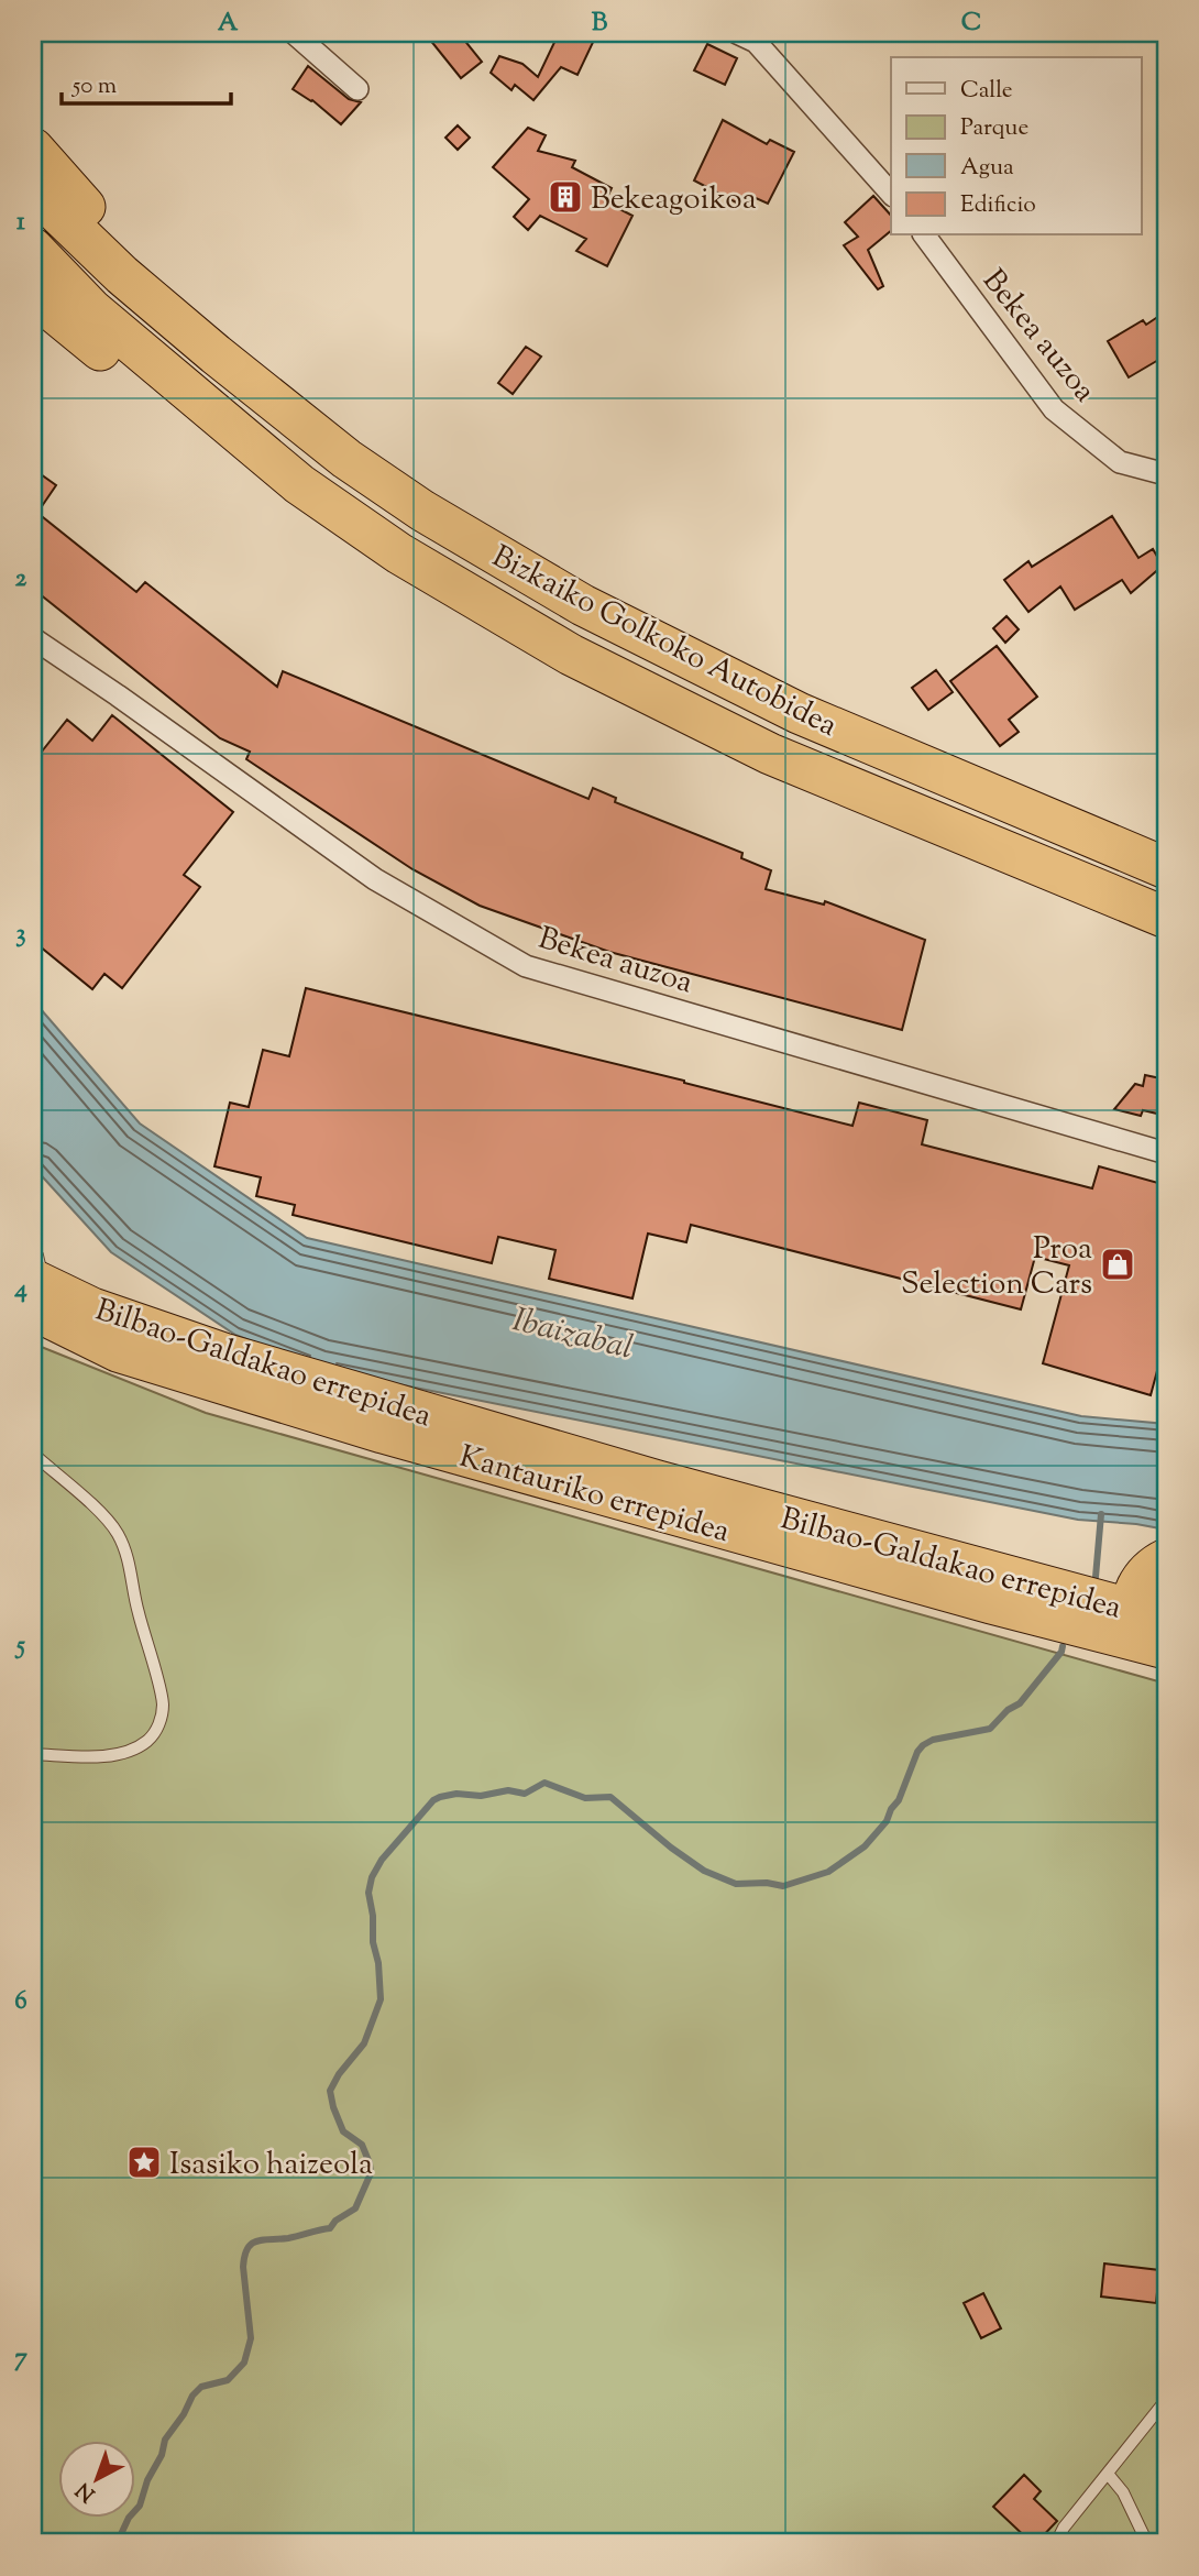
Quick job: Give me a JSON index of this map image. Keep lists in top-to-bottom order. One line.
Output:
{"streets":{"highway":["Bizkaiko Golkoko Autobidea","Bilbao-Galdakao errepidea"],"street":["Bekea auzoa"]},"water":["Ibaizabal"],"places":{"building":["Bekeagoikoa"],"shop":["Proa Selection Cars"],"place":["Isasiko haizeola"]},"legend":["Calle","Parque","Agua","Edificio"],"scale_bar":"50 m","north":"bottom left","grid":{"columns":["A","B","C"],"rows":["1","2","3","4","5","6","7"]}}
